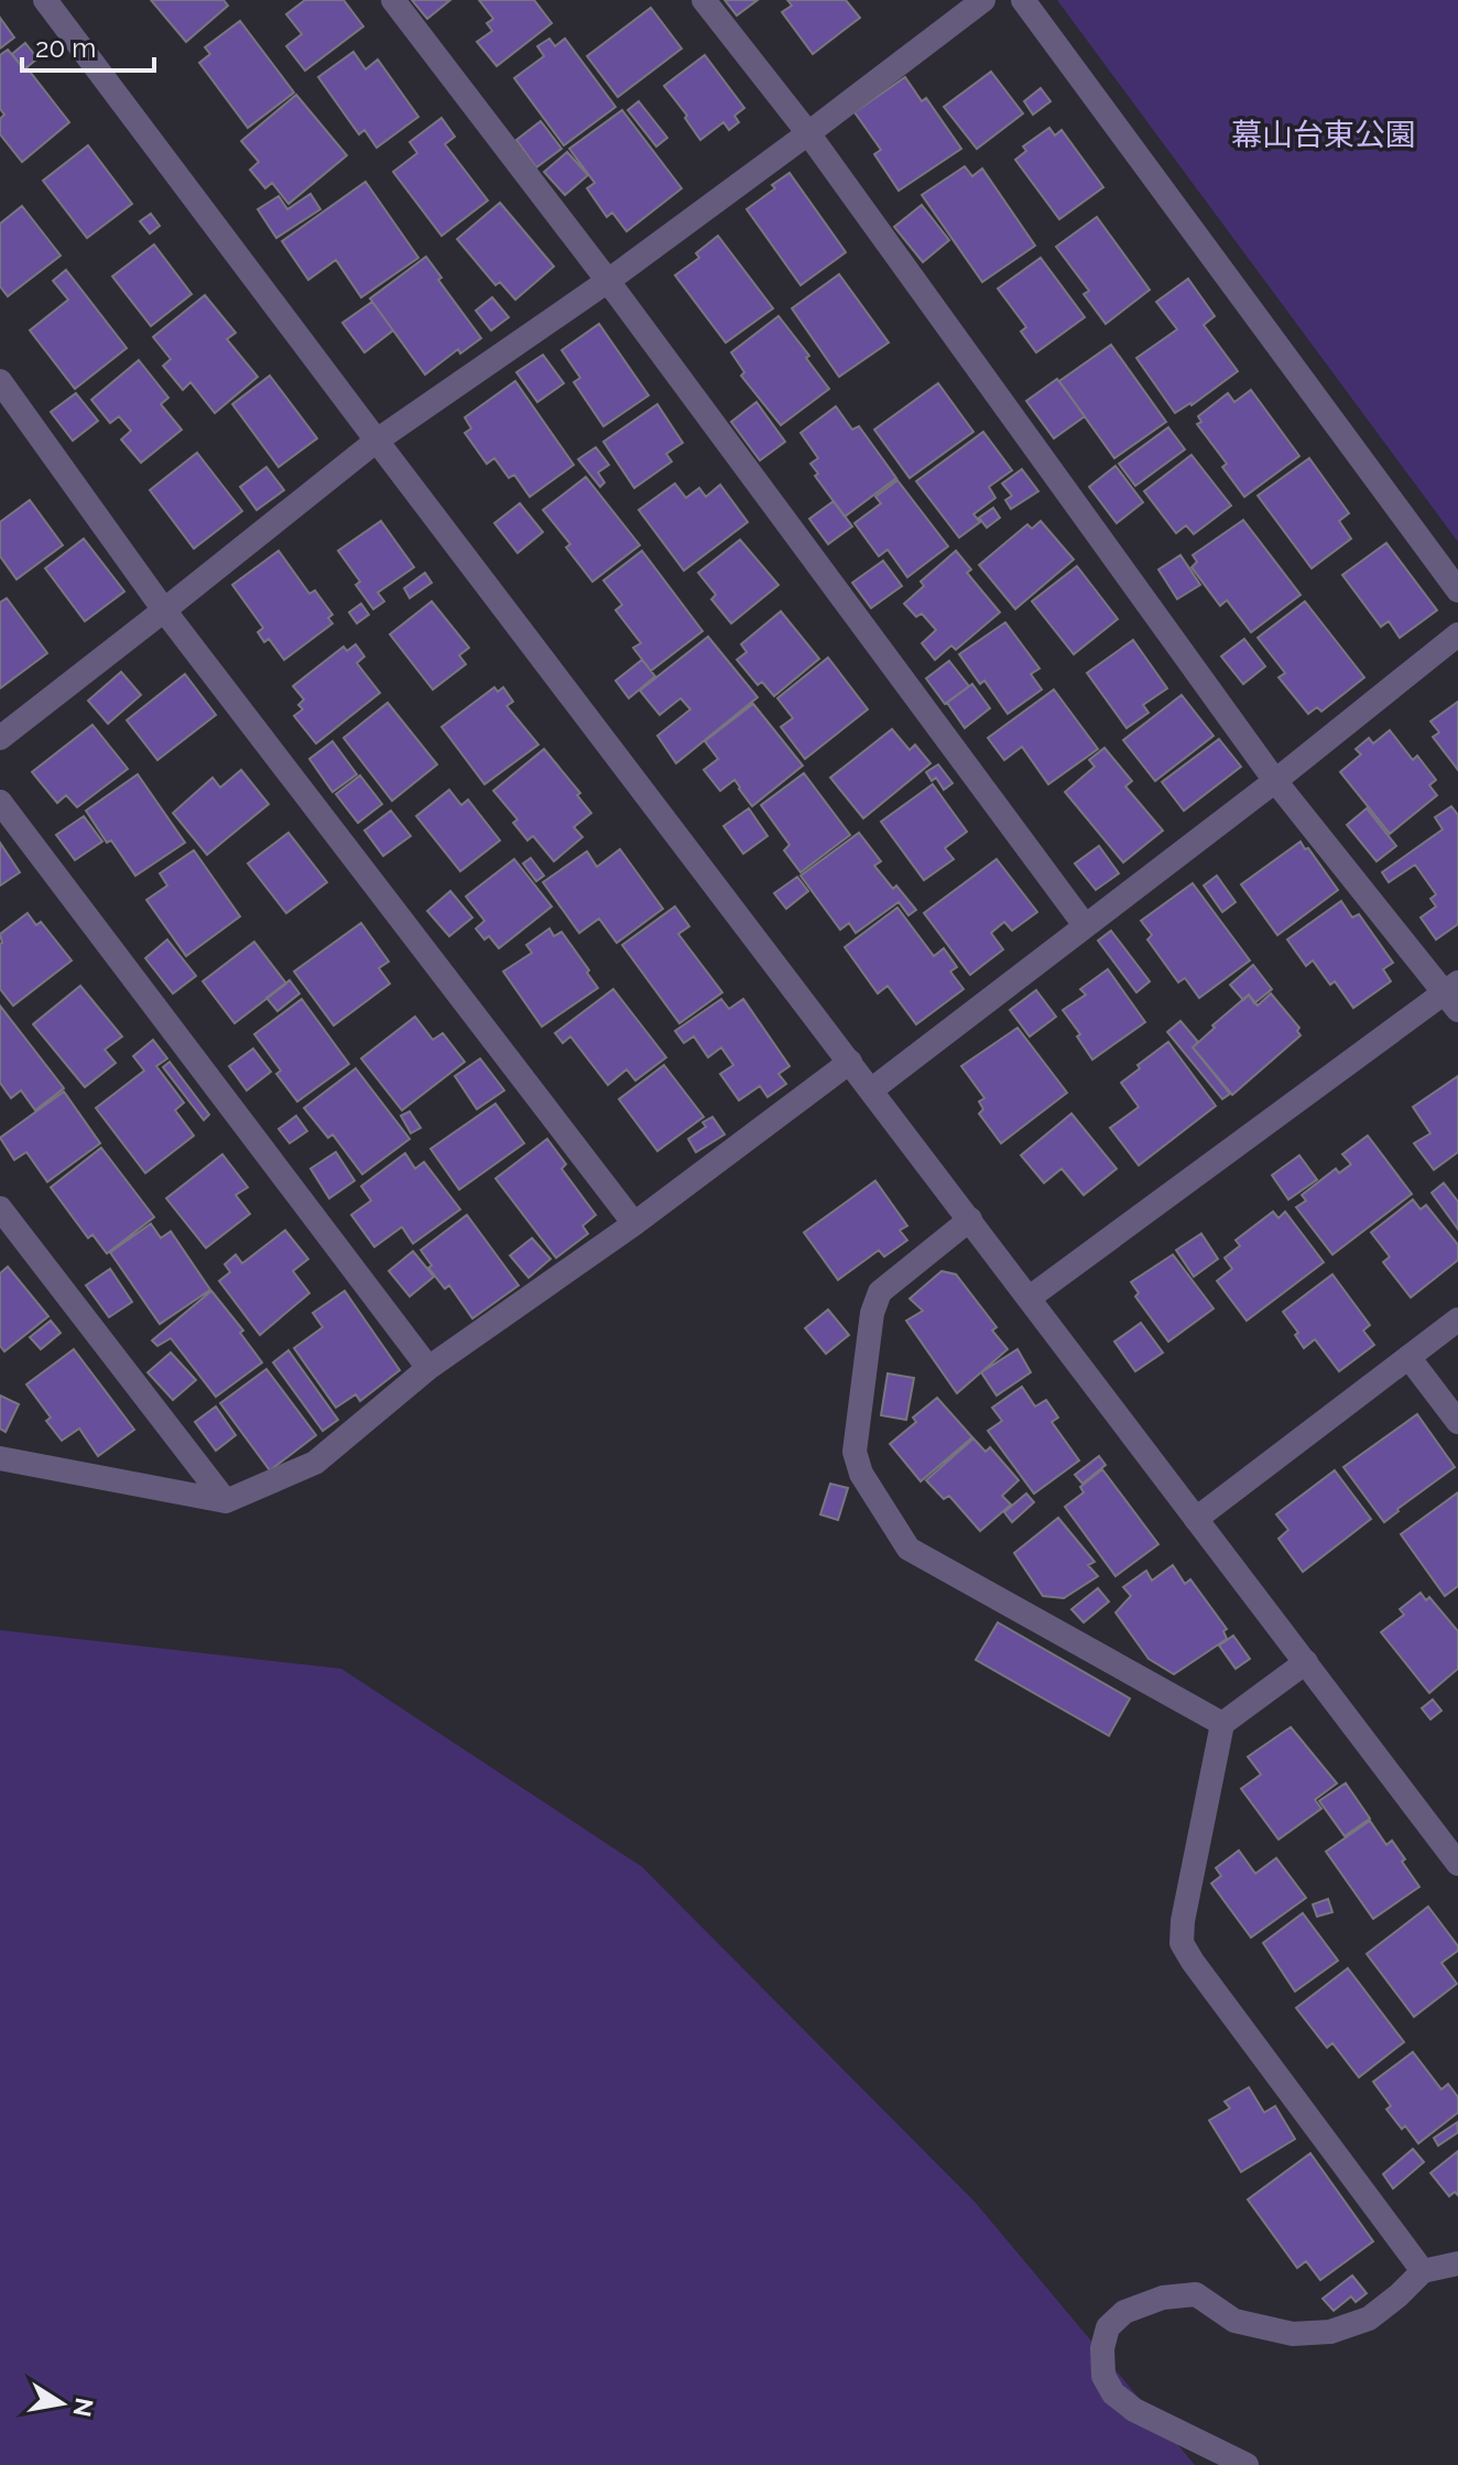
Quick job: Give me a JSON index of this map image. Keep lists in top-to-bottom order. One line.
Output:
{"parks":["幕山台東公園"],"scale_bar":"20 m","north":"right"}
